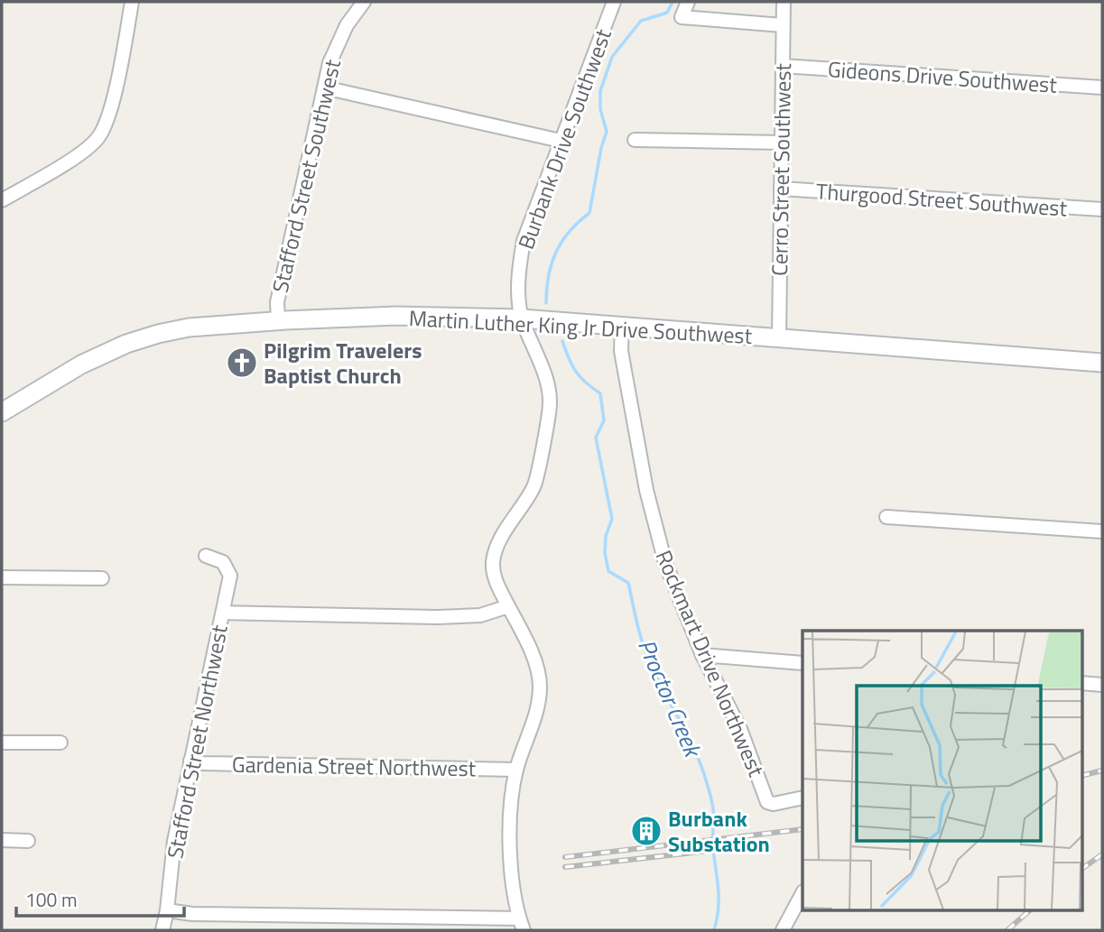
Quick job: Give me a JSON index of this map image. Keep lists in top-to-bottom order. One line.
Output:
{"streets":{"main road":["Martin Luther King Jr Drive Southwest"],"street":["Gideons Drive Southwest","Burbank Drive Southwest","Cerro Street Southwest","Stafford Street Southwest","Thurgood Street Southwest","Rockmart Drive Northwest","Stafford Street Northwest","Gardenia Street Northwest"]},"crossings":[["Gideons Drive Southwest","Cerro Street Southwest"],["Burbank Drive Southwest","Martin Luther King Jr Drive Southwest"],["Cerro Street Southwest","Thurgood Street Southwest"],["Cerro Street Southwest","Martin Luther King Jr Drive Southwest"],["Stafford Street Southwest","Martin Luther King Jr Drive Southwest"],["Martin Luther King Jr Drive Southwest","Rockmart Drive Northwest"],["Stafford Street Northwest","Gardenia Street Northwest"]],"water":["Proctor Creek"],"places":{"church":["Pilgrim Travelers Baptist Church"],"building":["Burbank Substation"]},"scale_bar":"100 m"}
